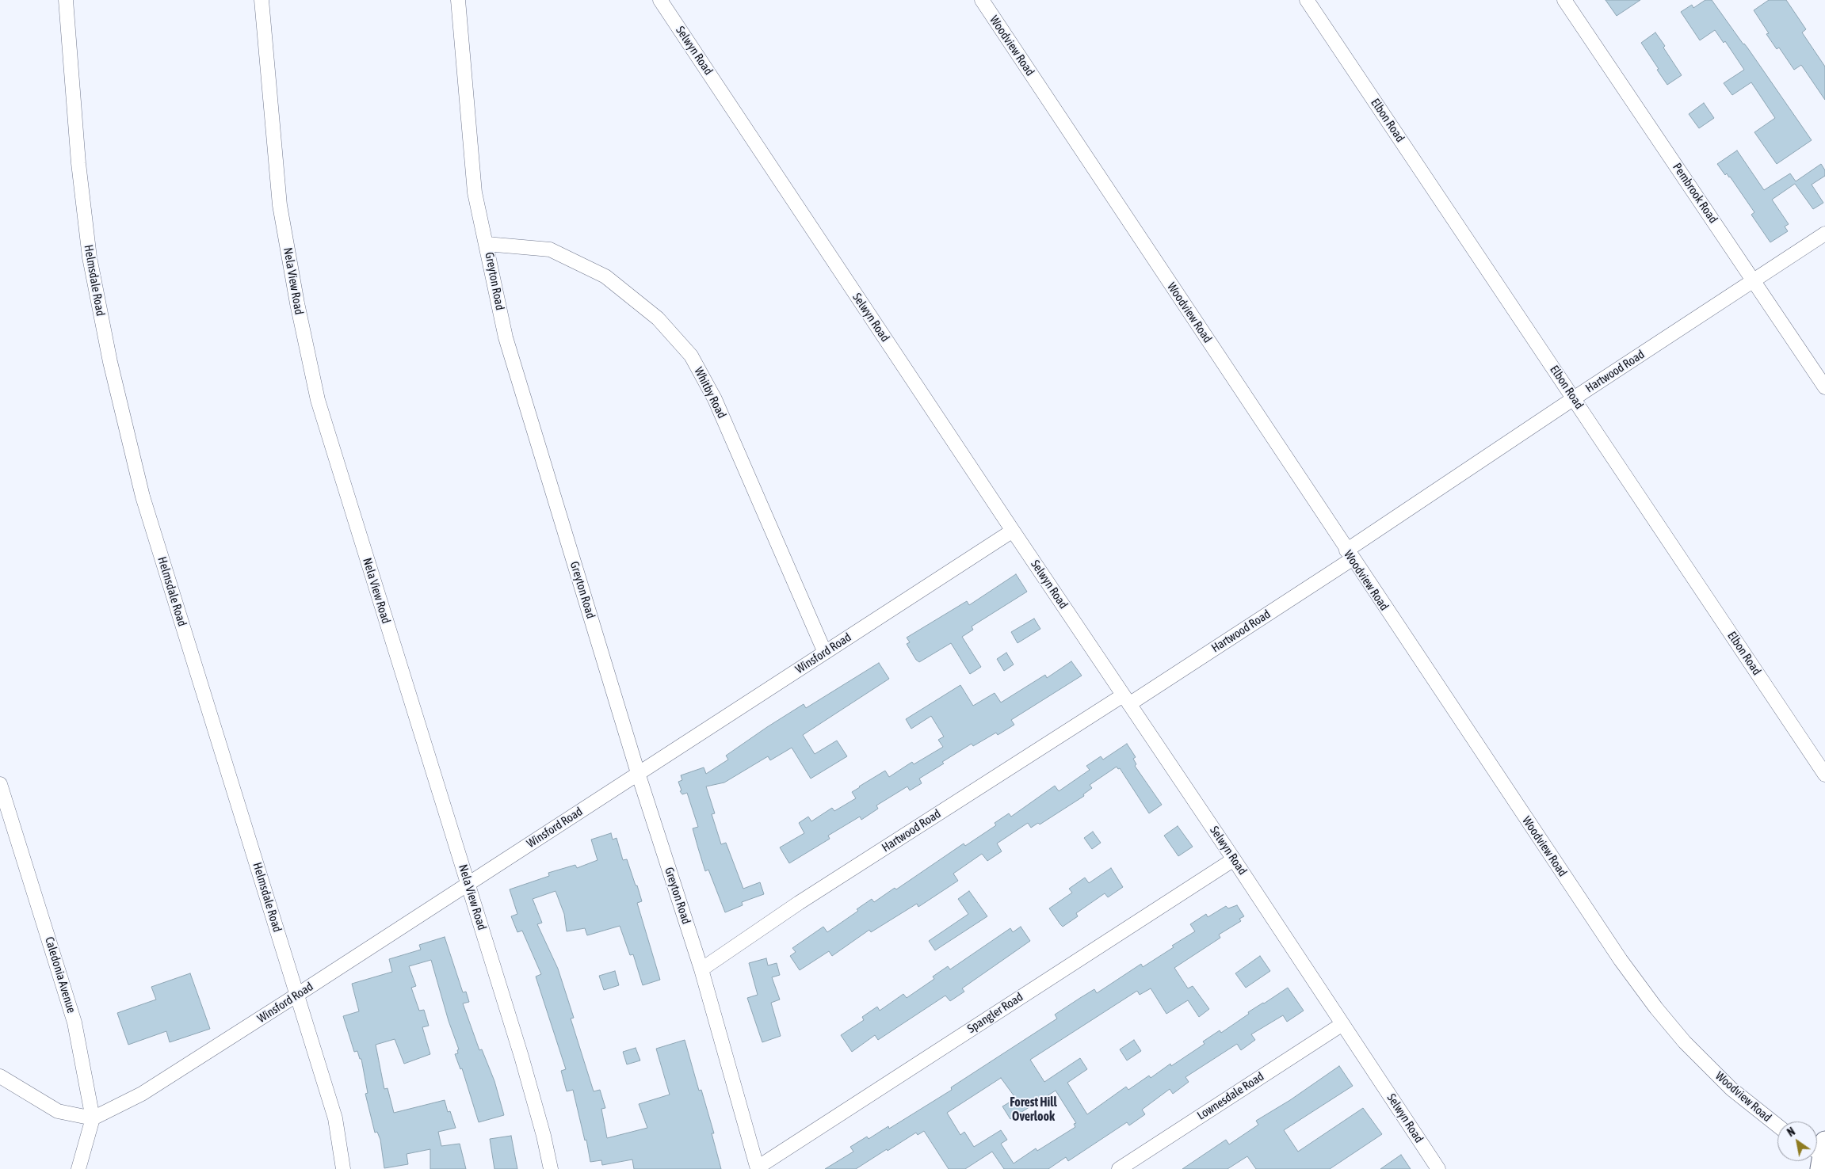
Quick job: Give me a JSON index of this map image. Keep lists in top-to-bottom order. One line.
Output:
{"streets":{"street":["Woodview Road","Selwyn Road","Elbon Road","Pembrook Road","Helmsdale Road","Nela View Road","Greyton Road","Hartwood Road","Whitby Road","Winsford Road","Caledonia Avenue","Spangler Road","Lownesdale Road"]},"crossings":[["Woodview Road","Hartwood Road"],["Selwyn Road","Hartwood Road"],["Selwyn Road","Winsford Road"],["Selwyn Road","Spangler Road"],["Selwyn Road","Lownesdale Road"],["Elbon Road","Hartwood Road"],["Pembrook Road","Hartwood Road"],["Helmsdale Road","Winsford Road"],["Nela View Road","Winsford Road"],["Greyton Road","Hartwood Road"],["Greyton Road","Whitby Road"],["Greyton Road","Winsford Road"],["Greyton Road","Spangler Road"],["Whitby Road","Winsford Road"],["Winsford Road","Caledonia Avenue"]],"districts":["Forest Hill Overlook"],"north":"top left"}
